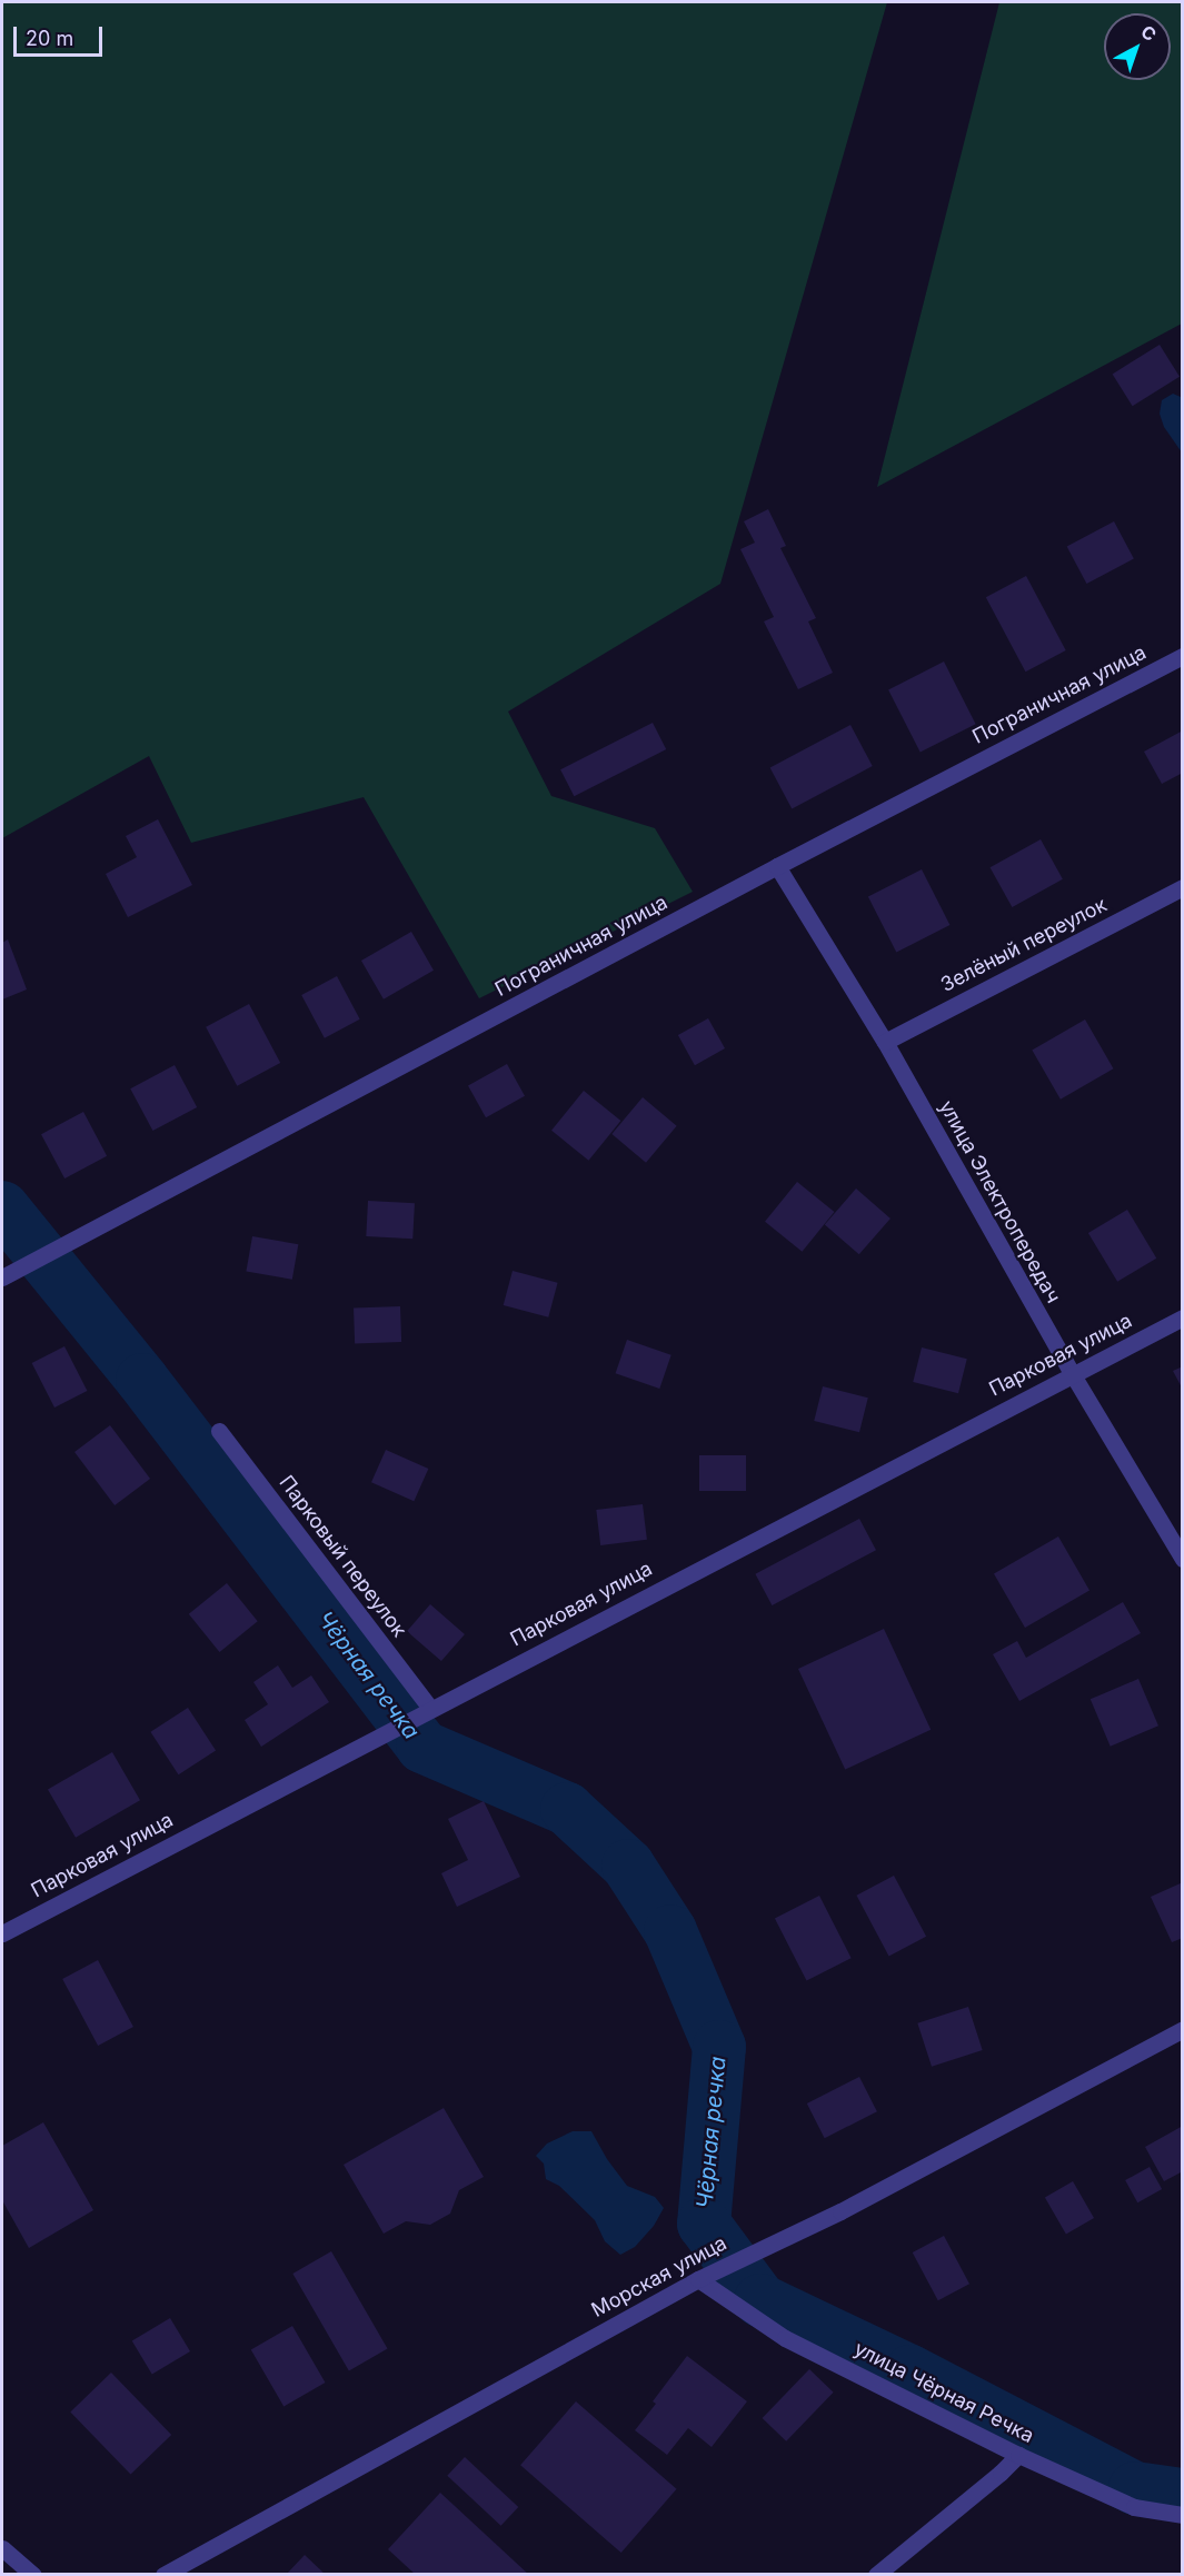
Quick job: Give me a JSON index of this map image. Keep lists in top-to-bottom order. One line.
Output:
{"streets":{"street":["Пограничная улица","Зелёный переулок","улица Электропередач","Парковая улица","Парковый переулок","Морская улица","улица Чёрная Речка"]},"crossings":[["Пограничная улица","улица Электропередач"],["Зелёный переулок","улица Электропередач"],["улица Электропередач","Парковая улица"],["Парковая улица","Парковый переулок"],["Морская улица","улица Чёрная Речка"]],"water":["Чёрная речка"],"scale_bar":"20 m","north":"top right"}
